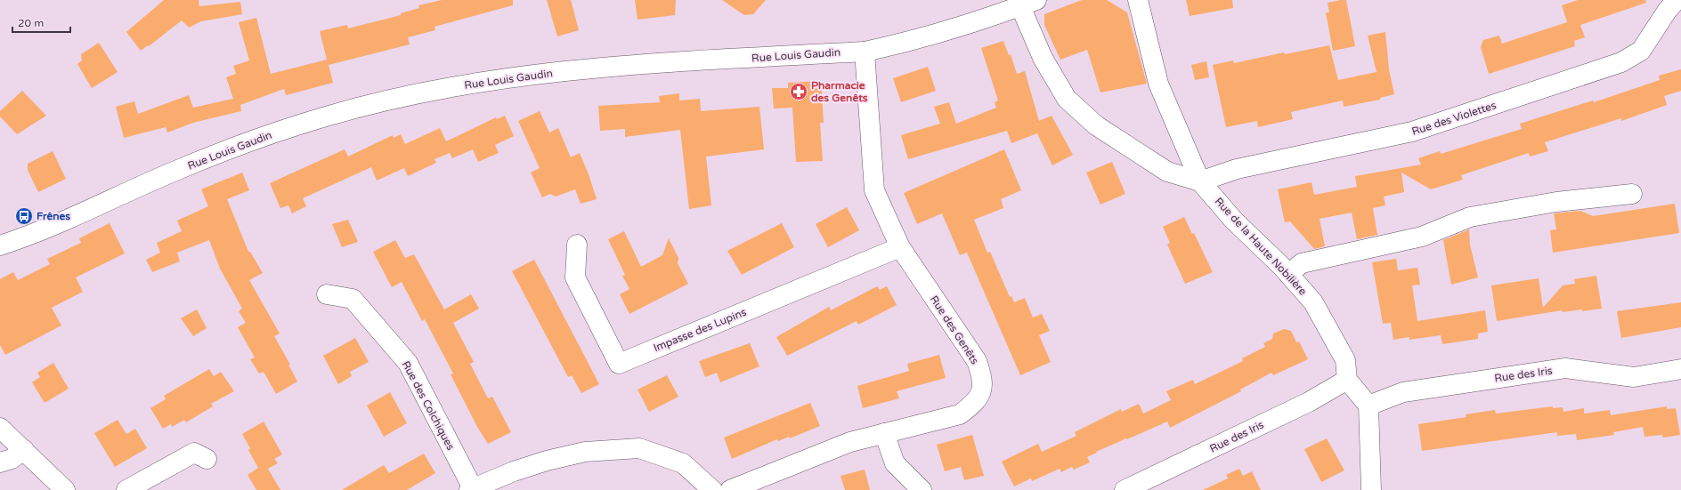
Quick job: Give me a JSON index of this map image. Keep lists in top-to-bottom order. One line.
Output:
{"streets":{"street":["Rue Louis Gaudin","Rue des Violettes","Rue de la Haute Nobilière","Impasse des Lupins","Rue des Genêts","Rue des Iris","Rue des Colchiques"]},"crossings":[["Rue Louis Gaudin","Rue des Genêts"],["Rue des Violettes","Rue de la Haute Nobilière"],["Rue de la Haute Nobilière","Rue des Iris"],["Impasse des Lupins","Rue des Genêts"]],"places":{"pharmacy":["Pharmacie des Genêts"],"bus stop":["Frênes"]},"scale_bar":"20 m"}
